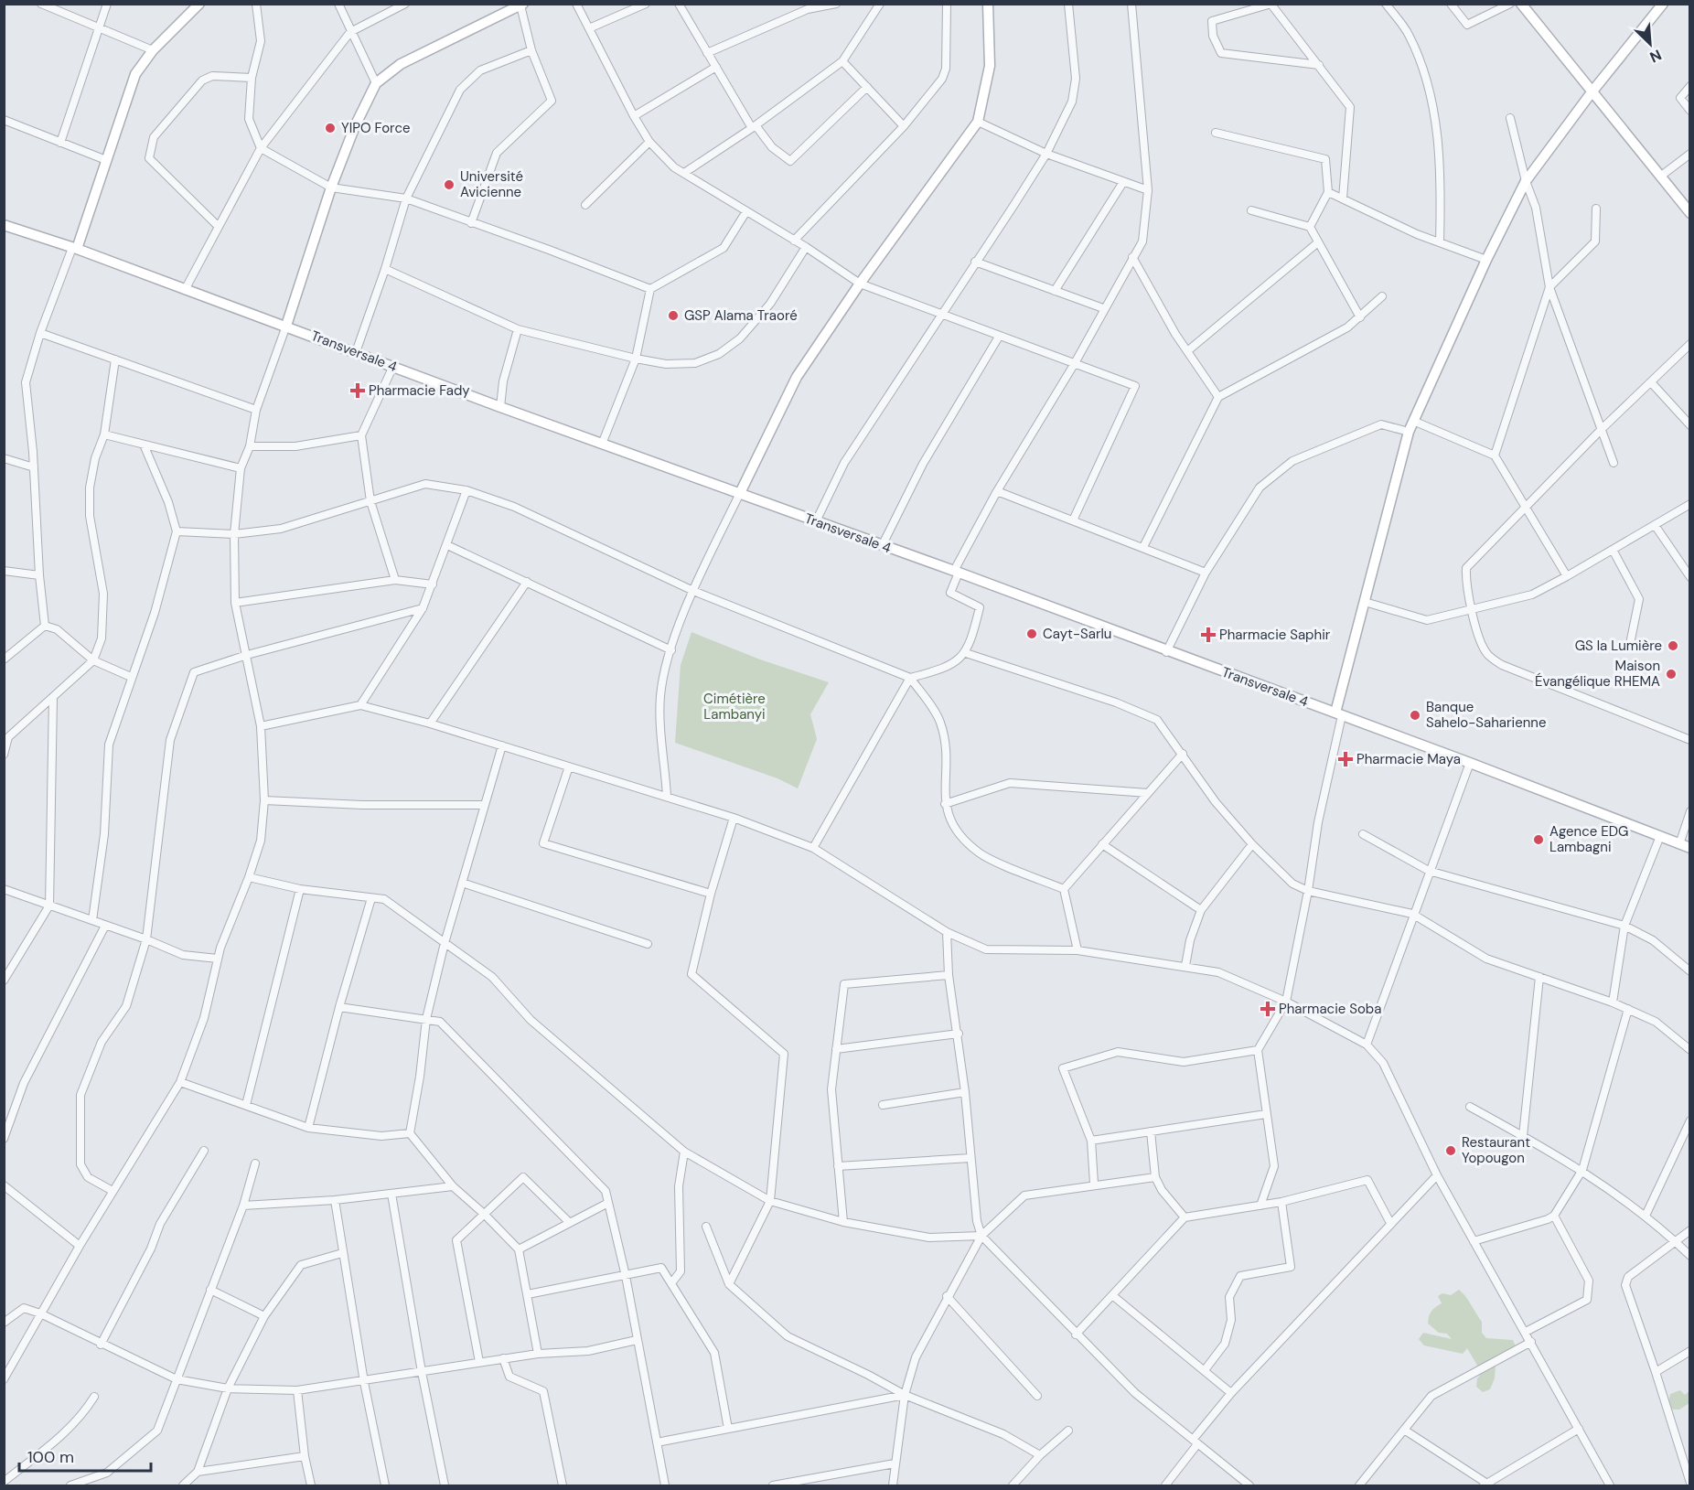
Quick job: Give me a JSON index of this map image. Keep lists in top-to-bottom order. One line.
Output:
{"streets":{"street":["Transversale 4"]},"parks":["Cimétière Lambanyi"],"places":{"other":["YIPO Force","Université Avicienne","GSP Alama Traoré","Cayt-Sarlu","GS la Lumière","Maison Évangélique RHEMA","Banque Sahelo-Saharienne","Agence EDG Lambagni","Restaurant Yopougon"],"health":["Pharmacie Fady","Pharmacie Saphir","Pharmacie Maya","Pharmacie Soba"]},"scale_bar":"100 m","north":"bottom right"}
